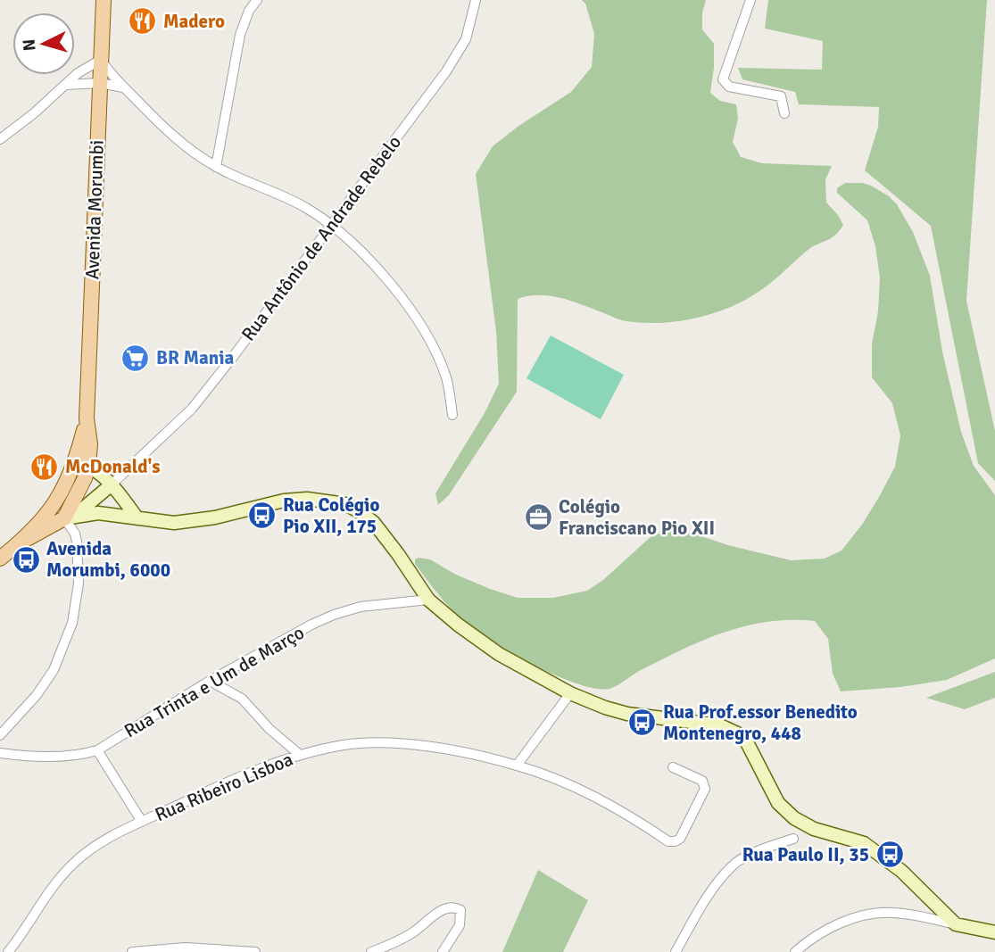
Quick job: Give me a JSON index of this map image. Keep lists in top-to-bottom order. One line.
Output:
{"streets":{"main road":["Avenida Morumbi"],"street":["Rua Antônio de Andrade Rebelo","Rua Trinta e Um de Março","Rua Ribeiro Lisboa"]},"places":{"restaurant":["Madero","McDonald's"],"supermarket":["BR Mania"],"bus stop":["Rua Colégio Pio XII, 175","Avenida Morumbi, 6000","Rua Prof.essor Benedito Montenegro, 448","Rua Paulo II, 35"],"office":["Colégio Franciscano Pio XII"]},"north":"left"}
